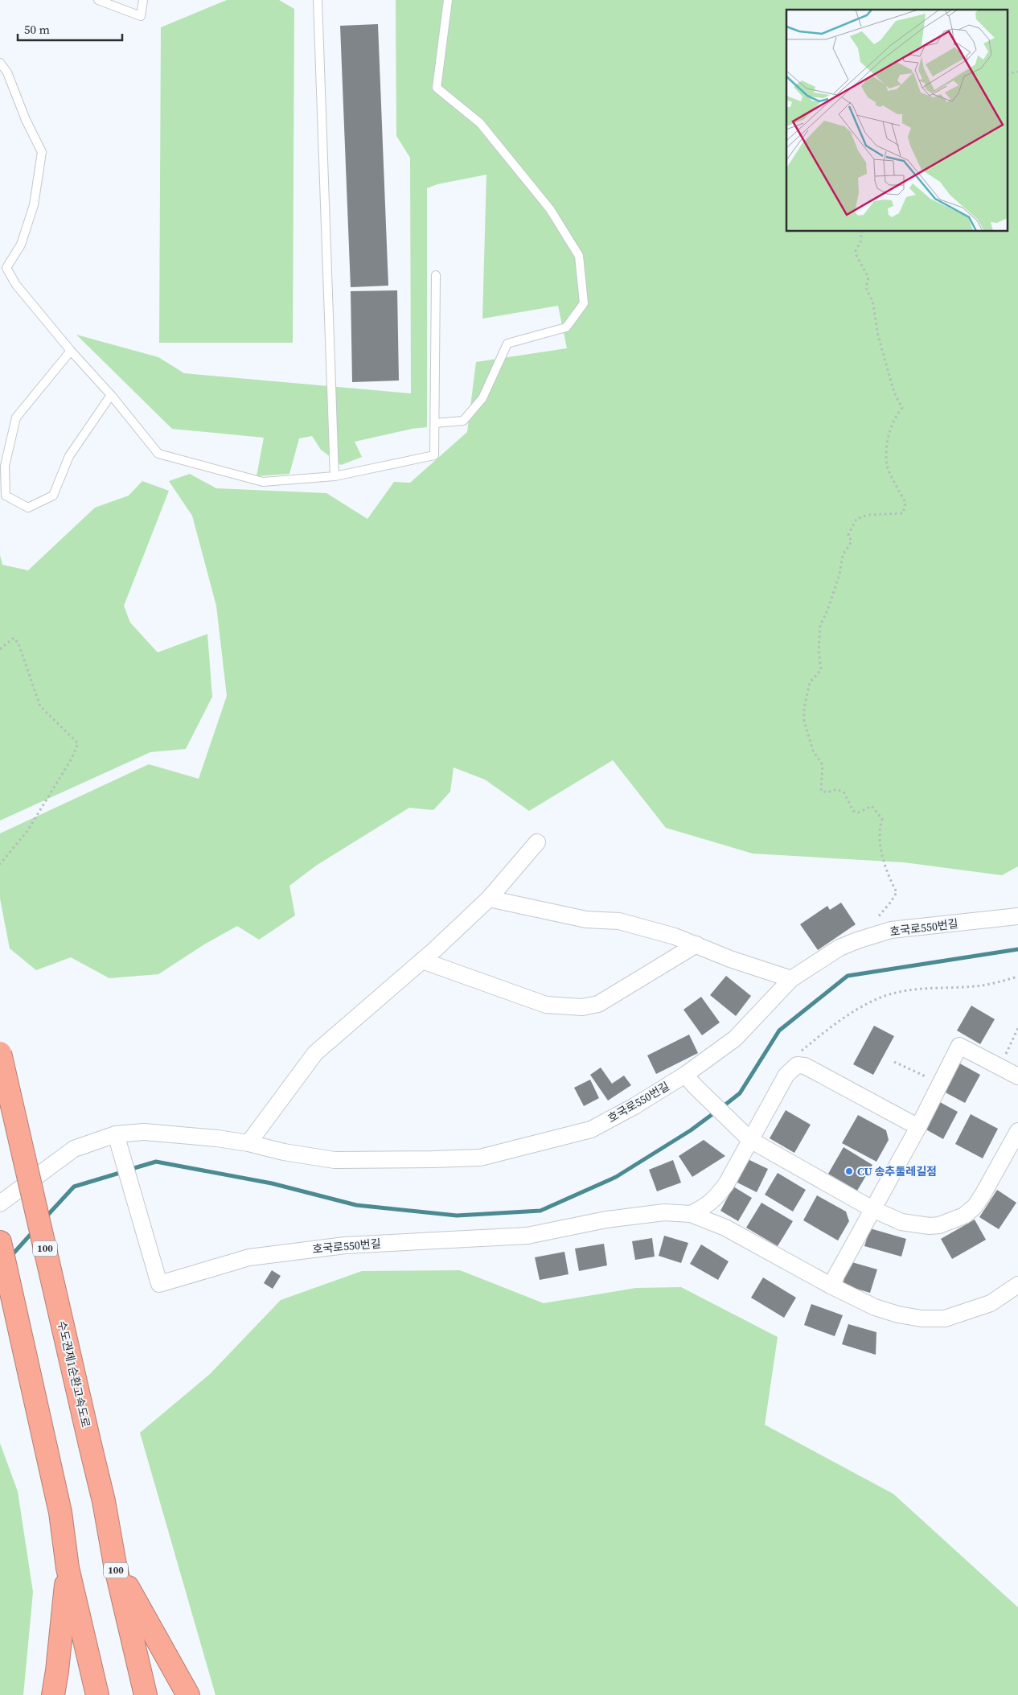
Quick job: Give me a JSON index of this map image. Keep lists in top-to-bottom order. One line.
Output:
{"streets":{"highway":["100","수도권제1순환고속도로"],"street":["호국로550번길"]},"places":["CU 송추둘레길점"],"scale_bar":"50 m"}
